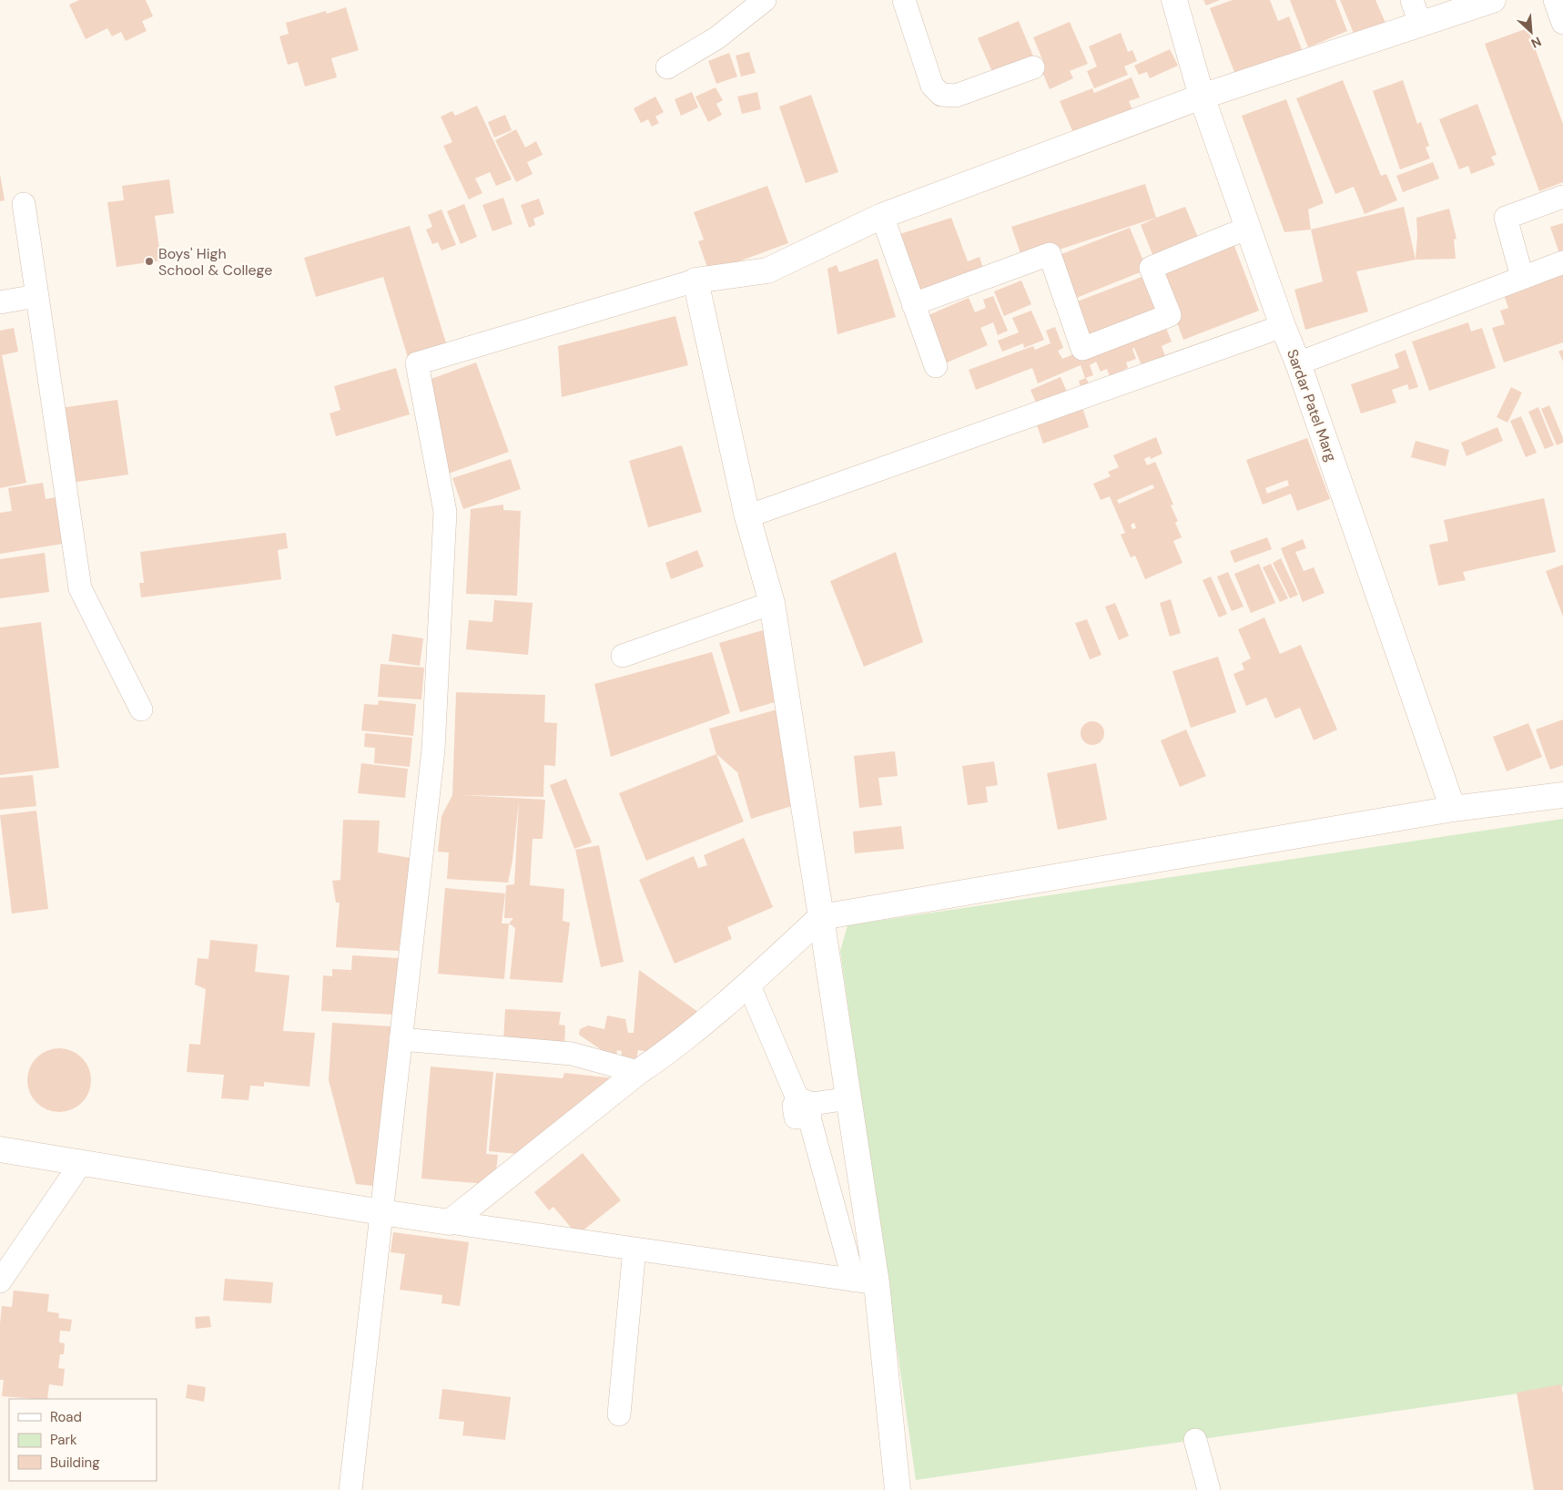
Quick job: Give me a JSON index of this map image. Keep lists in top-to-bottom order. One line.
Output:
{"streets":{"street":["Sardar Patel Marg"]},"places":["Boys' High School & College"],"legend":["Road","Park","Building"],"north":"bottom right"}
